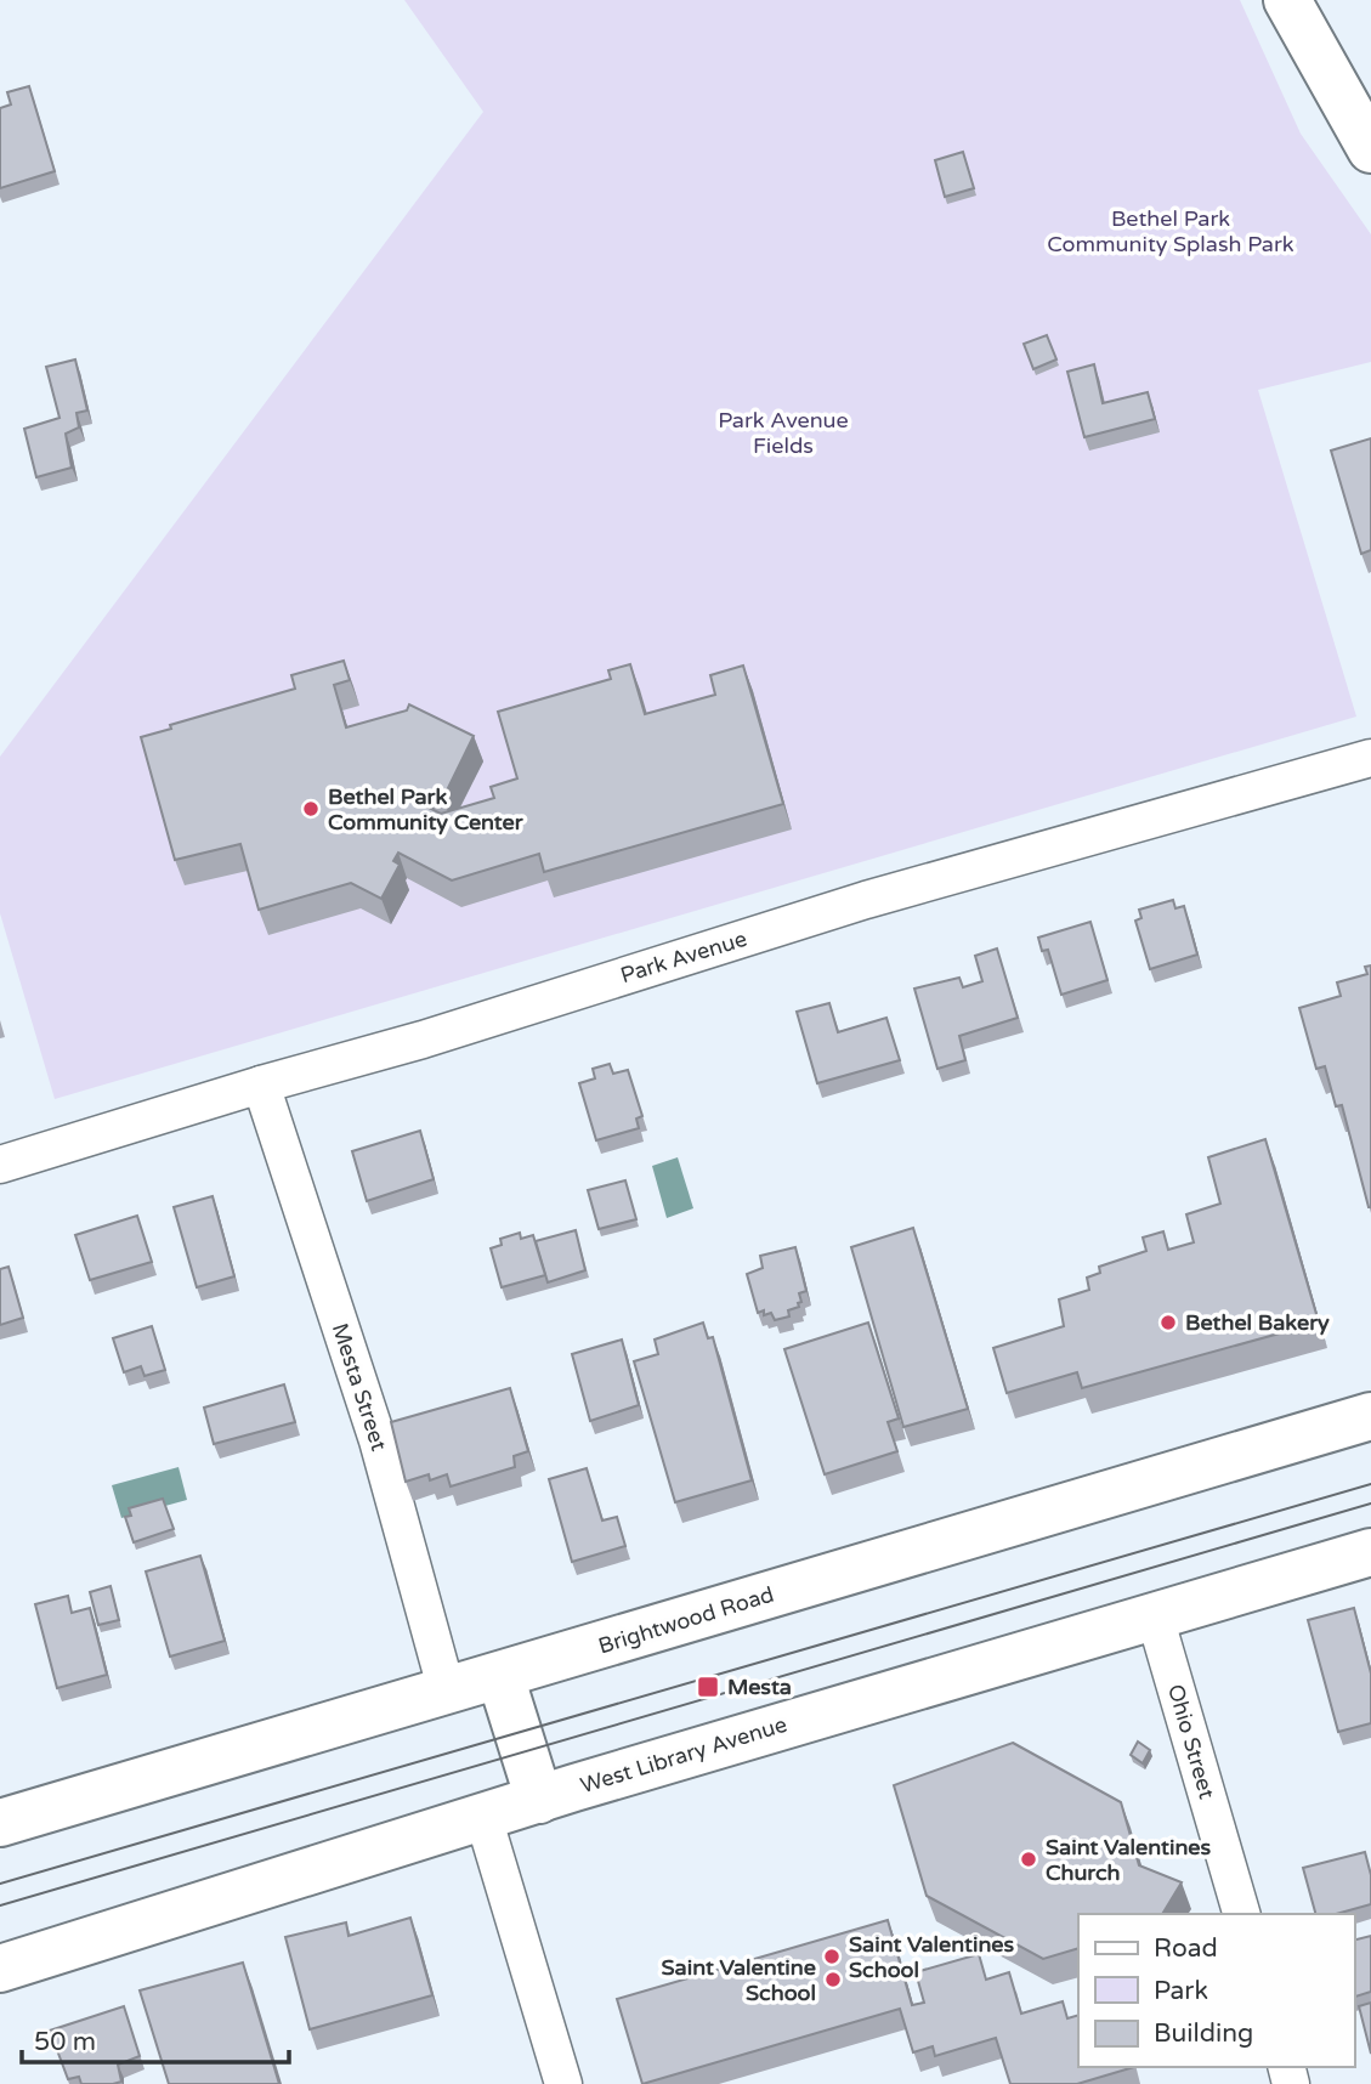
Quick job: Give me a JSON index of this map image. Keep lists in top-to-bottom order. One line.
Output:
{"streets":{"street":["Park Avenue","Mesta Street","Brightwood Road","Ohio Street","West Library Avenue"]},"crossings":[["Park Avenue","Mesta Street"],["Mesta Street","Brightwood Road"],["Ohio Street","West Library Avenue"]],"parks":["Bethel Park Community Splash Park","Park Avenue Fields"],"places":{"other":["Bethel Park Community Center","Bethel Bakery","Saint Valentines Church","Saint Valentines School","Saint Valentine School"],"transit":["Mesta"]},"legend":["Road","Park","Building"],"scale_bar":"50 m"}
